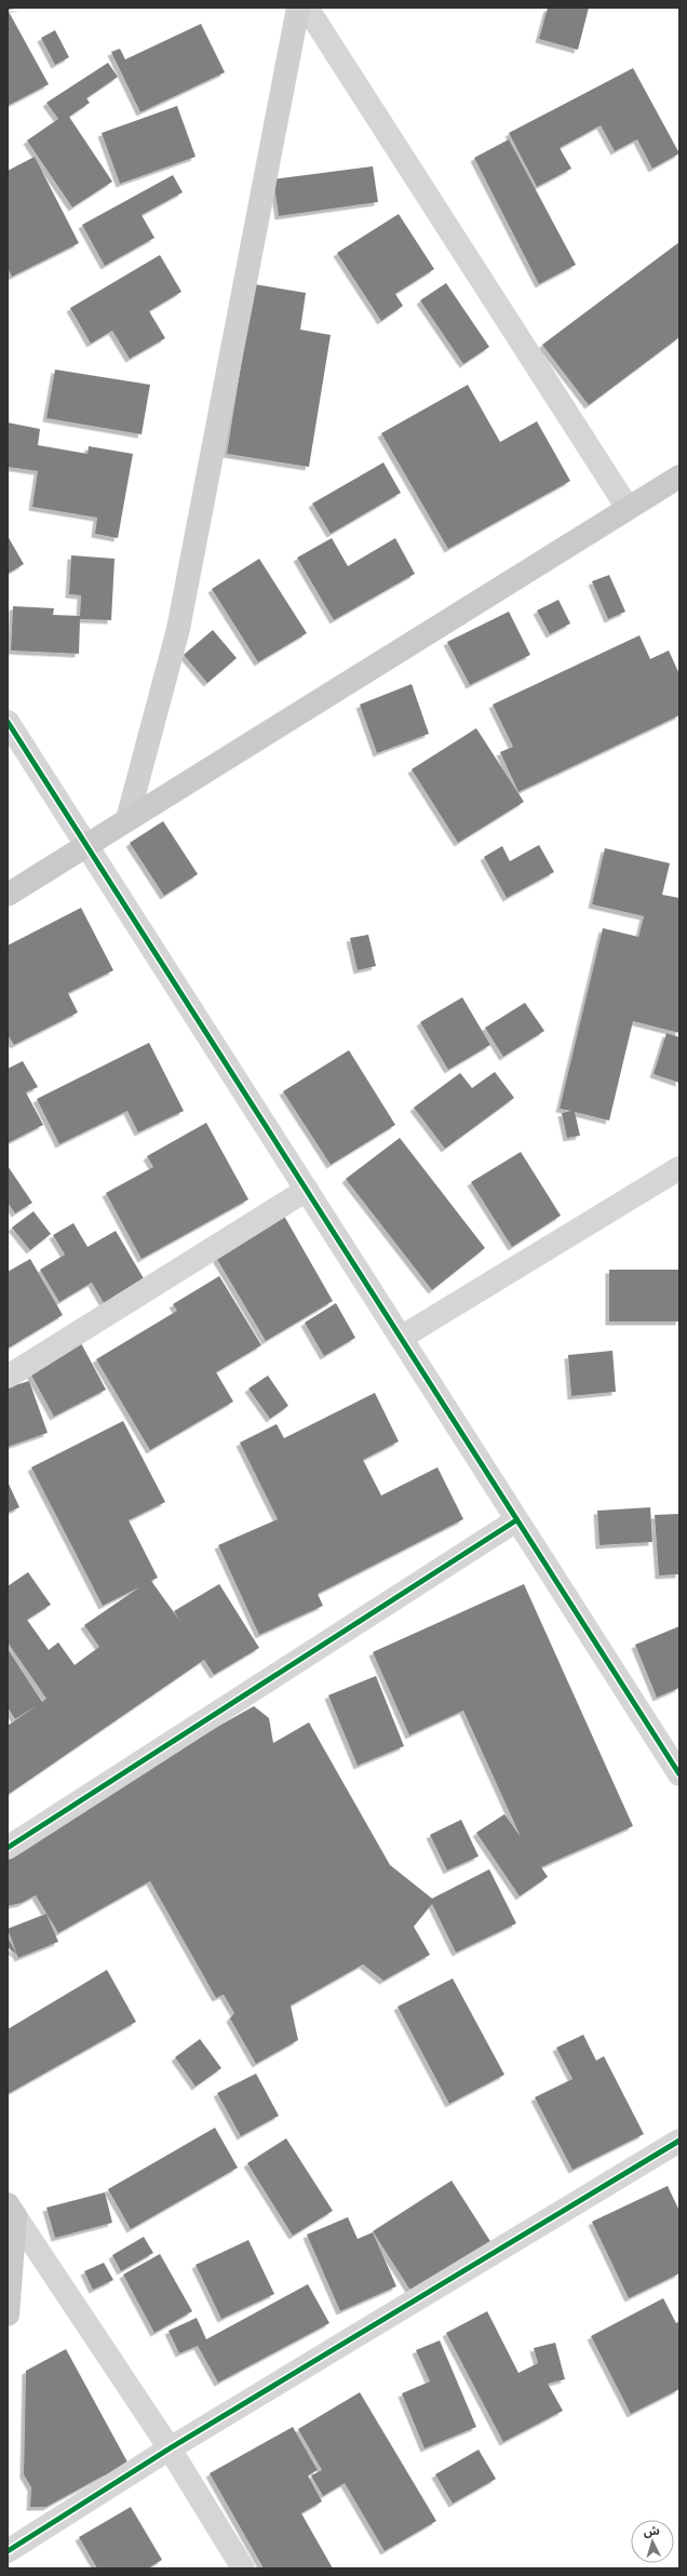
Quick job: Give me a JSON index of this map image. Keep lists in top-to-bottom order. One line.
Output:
{"north":"top"}
